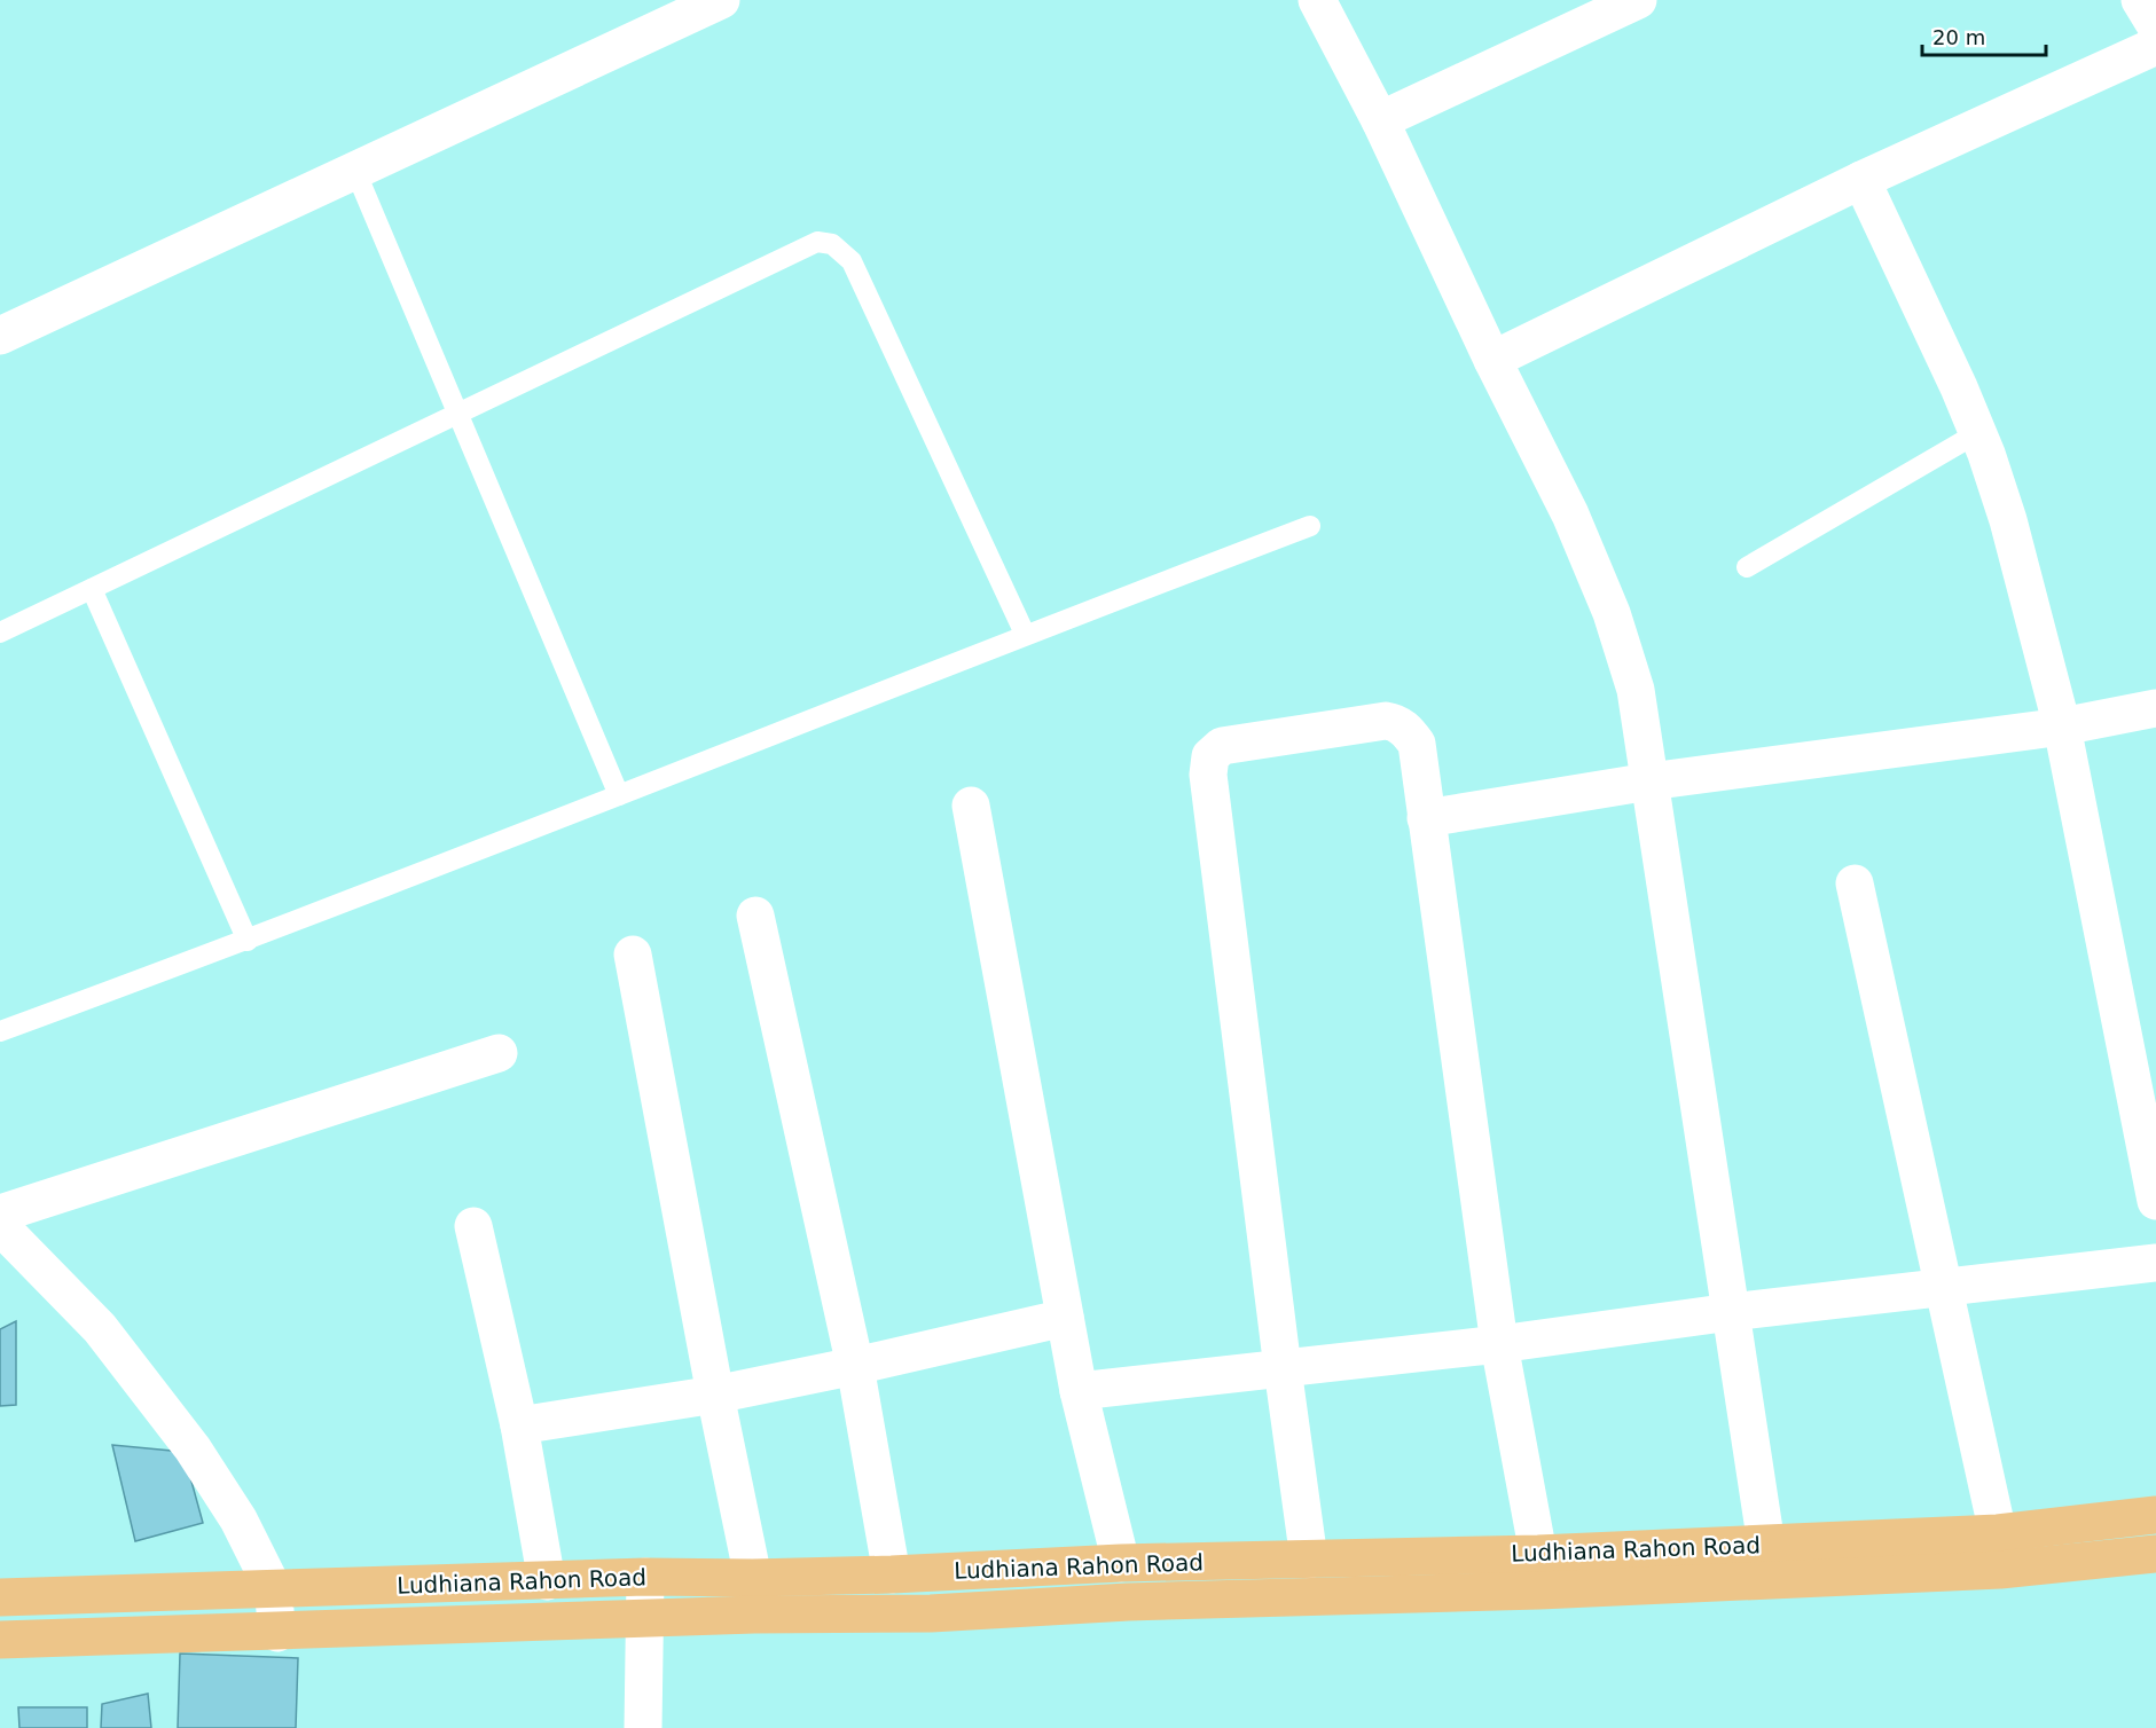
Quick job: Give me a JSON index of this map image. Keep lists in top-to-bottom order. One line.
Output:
{"streets":{"main road":["Ludhiana Rahon Road"]},"scale_bar":"20 m"}
